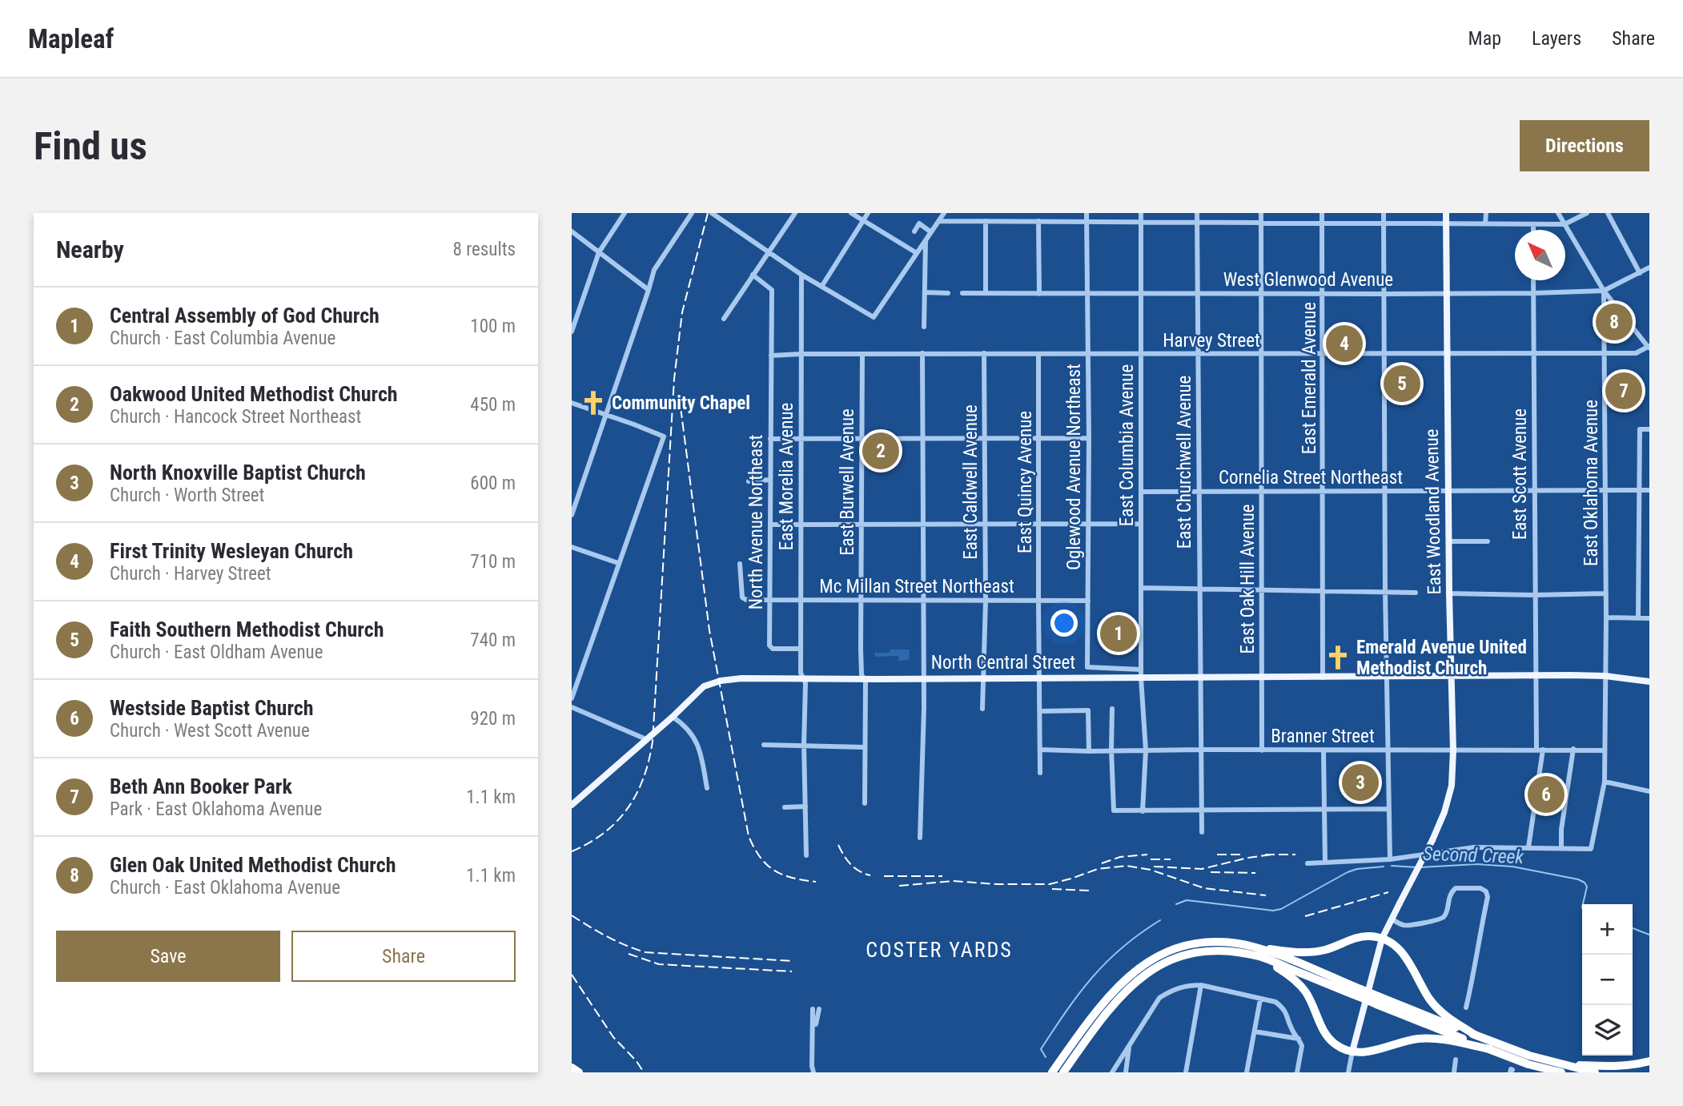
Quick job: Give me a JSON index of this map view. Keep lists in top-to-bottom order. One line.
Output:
{"streets":{"main road":["East Woodland Avenue","North Central Street"],"street":["West Glenwood Avenue","Harvey Street","East Emerald Avenue","East Columbia Avenue","East Churchwell Avenue","Oglewood Avenue Northeast","East Scott Avenue","East Morelia Avenue","Cornelia Street Northeast","East Burwell Avenue","East Caldwell Avenue","East Quincy Avenue","East Oklahoma Avenue","North Avenue Northeast","East Oak Hill Avenue","Mc Millan Street Northeast","Branner Street"]},"crossings":[["West Glenwood Avenue","East Emerald Avenue"],["West Glenwood Avenue","East Columbia Avenue"],["West Glenwood Avenue","East Churchwell Avenue"],["West Glenwood Avenue","Oglewood Avenue Northeast"],["West Glenwood Avenue","East Scott Avenue"],["West Glenwood Avenue","East Oklahoma Avenue"],["West Glenwood Avenue","East Woodland Avenue"],["West Glenwood Avenue","East Oak Hill Avenue"],["Harvey Street","East Emerald Avenue"],["Harvey Street","East Columbia Avenue"],["Harvey Street","East Churchwell Avenue"],["Harvey Street","Oglewood Avenue Northeast"],["Harvey Street","East Scott Avenue"],["Harvey Street","East Morelia Avenue"],["Harvey Street","East Burwell Avenue"],["Harvey Street","East Caldwell Avenue"],["Harvey Street","East Quincy Avenue"],["Harvey Street","East Oklahoma Avenue"],["Harvey Street","East Woodland Avenue"],["Harvey Street","North Avenue Northeast"],["Harvey Street","East Oak Hill Avenue"],["East Emerald Avenue","Cornelia Street Northeast"],["East Emerald Avenue","North Central Street"],["East Columbia Avenue","Oglewood Avenue Northeast"],["East Columbia Avenue","Cornelia Street Northeast"],["East Columbia Avenue","North Central Street"],["East Columbia Avenue","Branner Street"],["East Churchwell Avenue","Cornelia Street Northeast"],["East Churchwell Avenue","North Central Street"],["East Churchwell Avenue","Branner Street"],["Oglewood Avenue Northeast","Mc Millan Street Northeast"],["East Scott Avenue","Cornelia Street Northeast"],["East Scott Avenue","North Central Street"],["East Scott Avenue","Branner Street"],["East Morelia Avenue","North Avenue Northeast"],["East Morelia Avenue","Mc Millan Street Northeast"],["East Morelia Avenue","North Central Street"],["Cornelia Street Northeast","East Oklahoma Avenue"],["Cornelia Street Northeast","East Woodland Avenue"],["Cornelia Street Northeast","East Oak Hill Avenue"],["East Burwell Avenue","Mc Millan Street Northeast"],["East Burwell Avenue","North Central Street"],["East Caldwell Avenue","Mc Millan Street Northeast"],["East Caldwell Avenue","North Central Street"],["East Quincy Avenue","Mc Millan Street Northeast"],["East Quincy Avenue","North Central Street"],["East Quincy Avenue","Branner Street"],["East Oklahoma Avenue","North Central Street"],["East Oklahoma Avenue","Branner Street"],["East Woodland Avenue","North Central Street"],["East Woodland Avenue","Branner Street"],["North Avenue Northeast","Mc Millan Street Northeast"],["East Oak Hill Avenue","North Central Street"],["East Oak Hill Avenue","Branner Street"]],"districts":["COSTER YARDS"],"water":["Second Creek"],"places":{"church":["Community Chapel","Emerald Avenue United Methodist Church"]},"north":"top left","page":{"header":"Mapleaf","nav":["Map","Layers","Share"],"buttons":["Directions",["Save","Share"]],"title":"Find us","heading":["Nearby","8 results"],"list":[{"mark":"1","name":"Central Assembly of God Church","note":"Church · East Columbia Avenue","value":"100 m"},{"mark":"2","name":"Oakwood United Methodist Church","note":"Church · Hancock Street Northeast","value":"450 m"},{"mark":"3","name":"North Knoxville Baptist Church","note":"Church · Worth Street","value":"600 m"},{"mark":"4","name":"First Trinity Wesleyan Church","note":"Church · Harvey Street","value":"710 m"},{"mark":"5","name":"Faith Southern Methodist Church","note":"Church · East Oldham Avenue","value":"740 m"},{"mark":"6","name":"Westside Baptist Church","note":"Church · West Scott Avenue","value":"920 m"},{"mark":"7","name":"Beth Ann Booker Park","note":"Park · East Oklahoma Avenue","value":"1.1 km"},{"mark":"8","name":"Glen Oak United Methodist Church","note":"Church · East Oklahoma Avenue","value":"1.1 km"}],"pins":["8","4","5","7","2","1","3","6"],"map_buttons":["+","−"]}}
